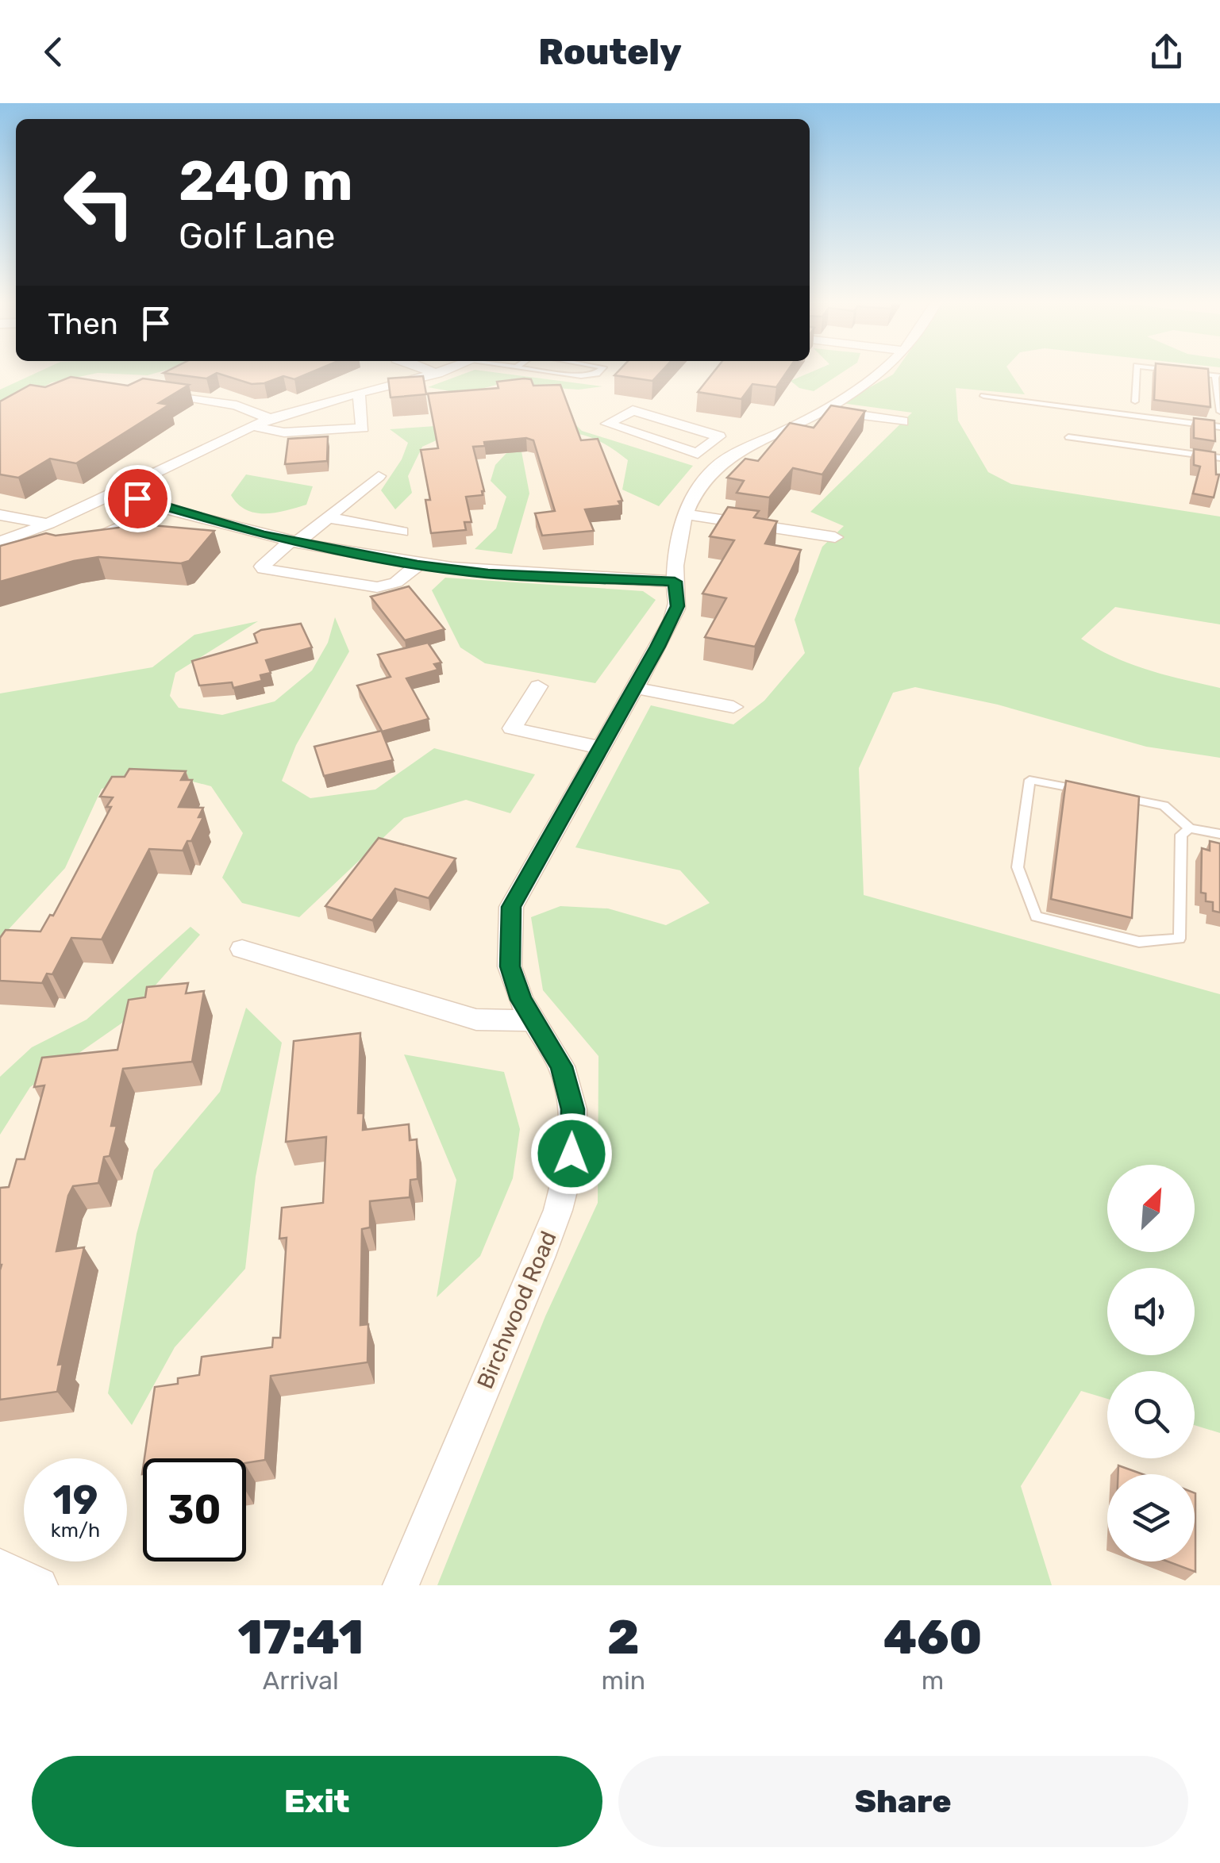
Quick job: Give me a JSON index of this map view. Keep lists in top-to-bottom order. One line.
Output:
{"streets":{"street":["Birchwood Road"]},"north":"top right","page":{"header":"Routely","turn":["240 m","Golf Lane"],"then":"Then","speed":"19 km/h","limit":"30","eta":["17:41","Arrival","2","min","460","m"],"buttons":["Exit","Share"]}}
